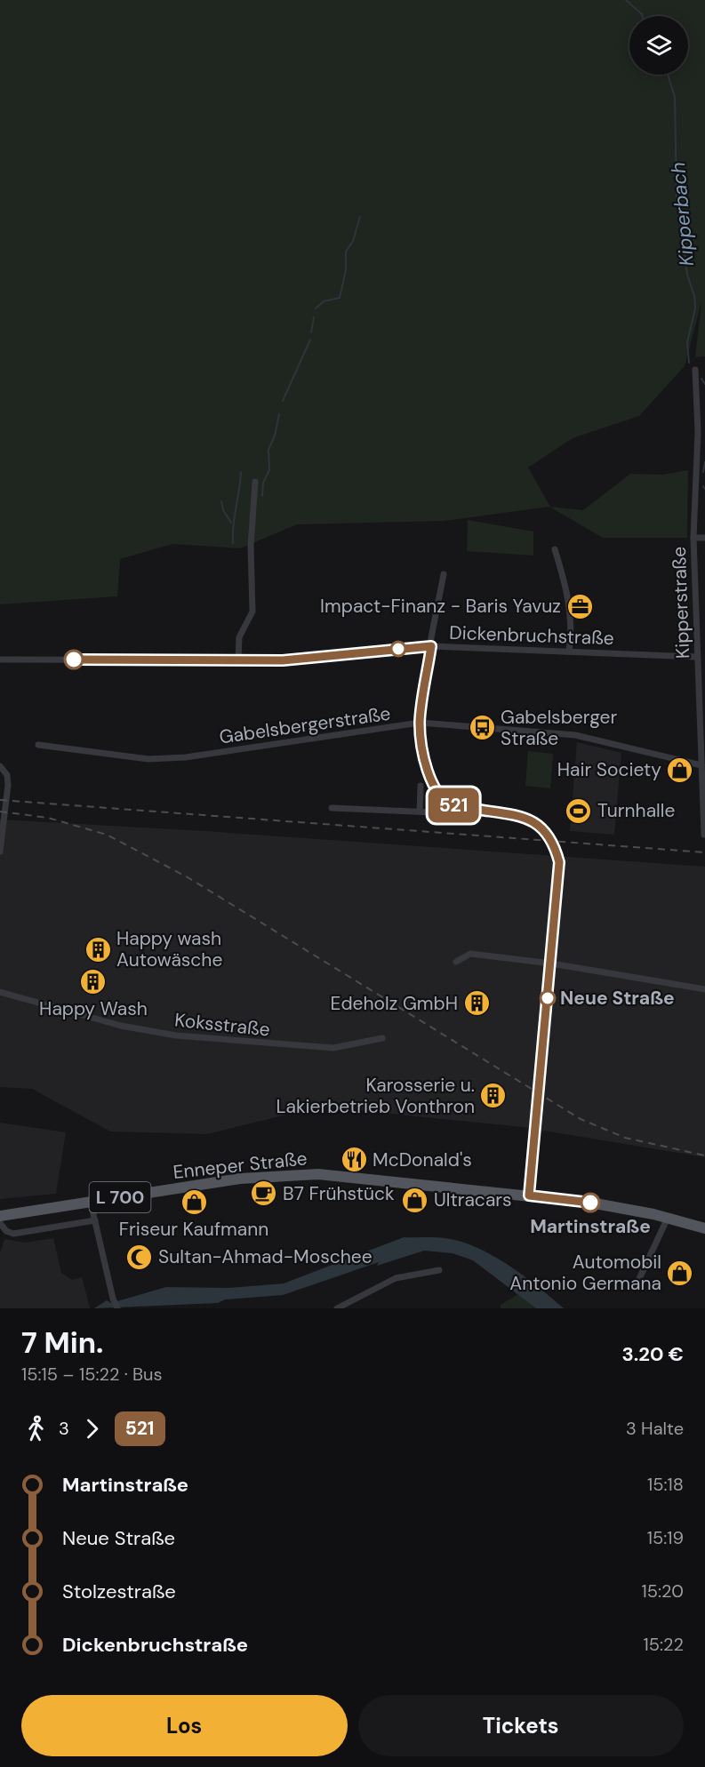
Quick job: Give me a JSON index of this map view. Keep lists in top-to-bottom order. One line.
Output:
{"streets":{"main road":["Enneper Straße","L 700"],"street":["Kipperstraße","Dickenbruchstraße","Gabelsbergerstraße","Koksstraße"]},"crossings":[["Kipperstraße","Dickenbruchstraße"],["Kipperstraße","Gabelsbergerstraße"]],"water":["Kipperbach"],"places":{"office":["Impact-Finanz - Baris Yavuz"],"bus stop":["Gabelsberger Straße"],"shop":["Hair Society","Ultracars","Friseur Kaufmann","Automobil Antonio Germana"],"sports":["Turnhalle"],"building":["Happy wash Autowäsche","Happy Wash","Edeholz GmbH","Karosserie u. Lakierbetrieb Vonthron"],"other":["Neue Straße","Martinstraße"],"restaurant":["McDonald's"],"cafe":["B7 Frühstück"],"mosque":["Sultan-Ahmad-Moschee"]},"lines":["bus line 521"],"page":{"on_map":"521","heading":["7 Min.","15:15 – 15:22 · Bus","3.20 €"],"legs":["3","521","3 Halte"],"list":[{"name":"Martinstraße","value":"15:18"},{"name":"Neue Straße","value":"15:19"},{"name":"Stolzestraße","value":"15:20"},{"name":"Dickenbruchstraße","value":"15:22"}],"buttons":["Los","Tickets"]}}
